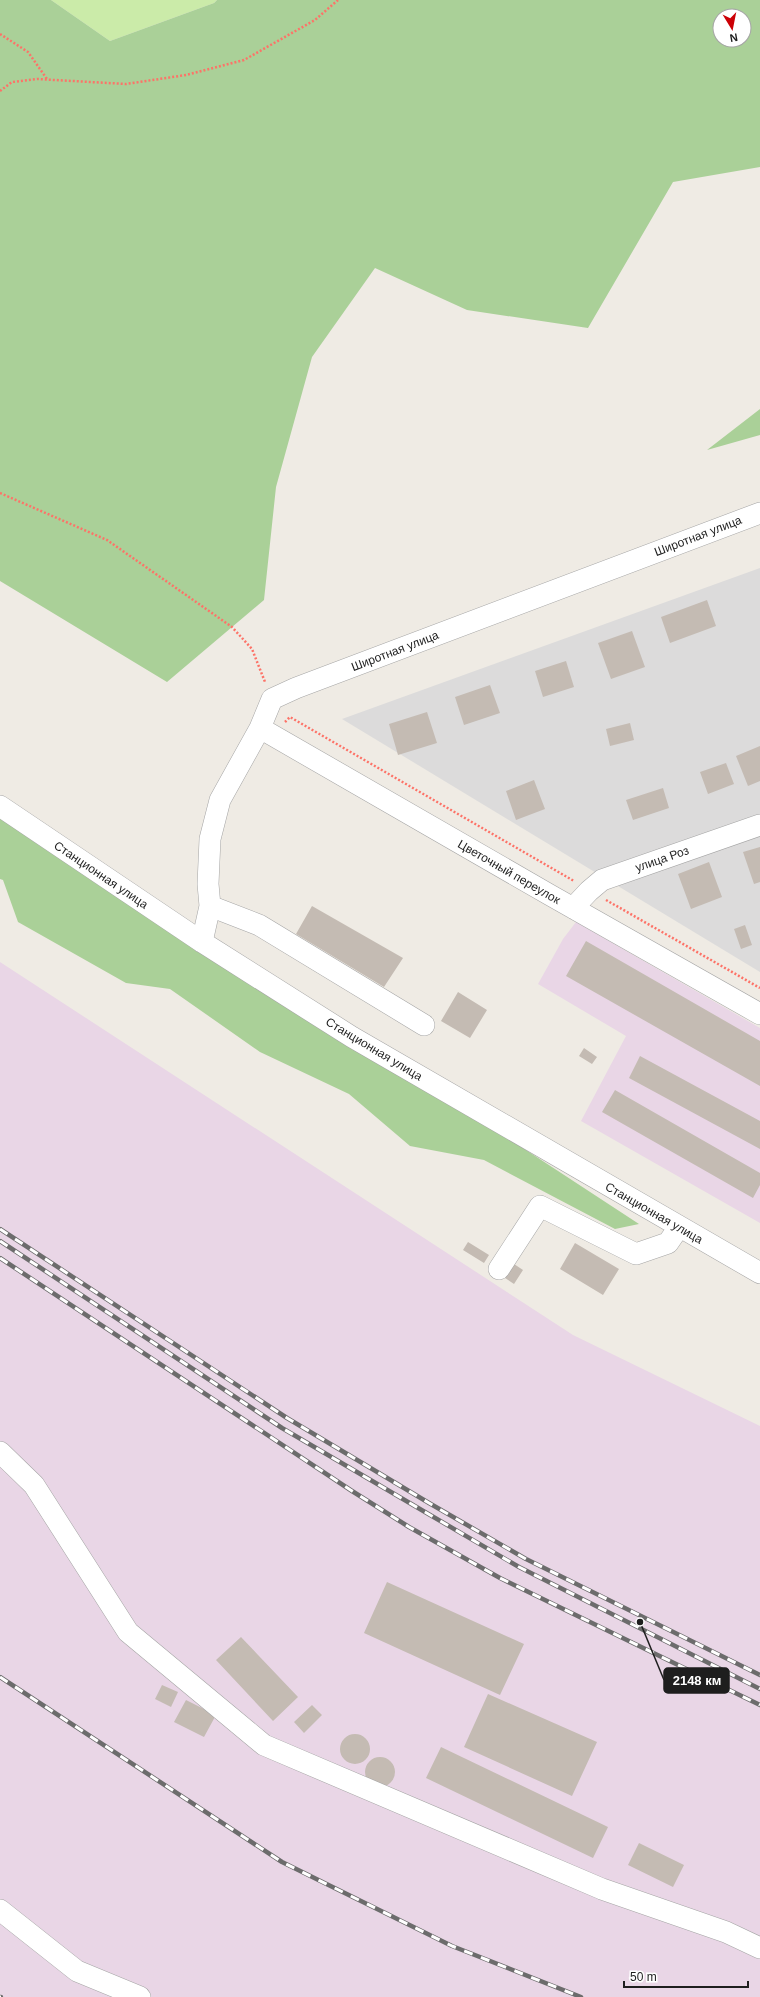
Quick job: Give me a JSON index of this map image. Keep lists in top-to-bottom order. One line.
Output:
{"streets":{"street":["Широтная улица","улица Роз","Цветочный переулок","Станционная улица"]},"crossings":[["улица Роз","Цветочный переулок"]],"places":["2148 км"],"scale_bar":"50 m","north":"bottom"}
